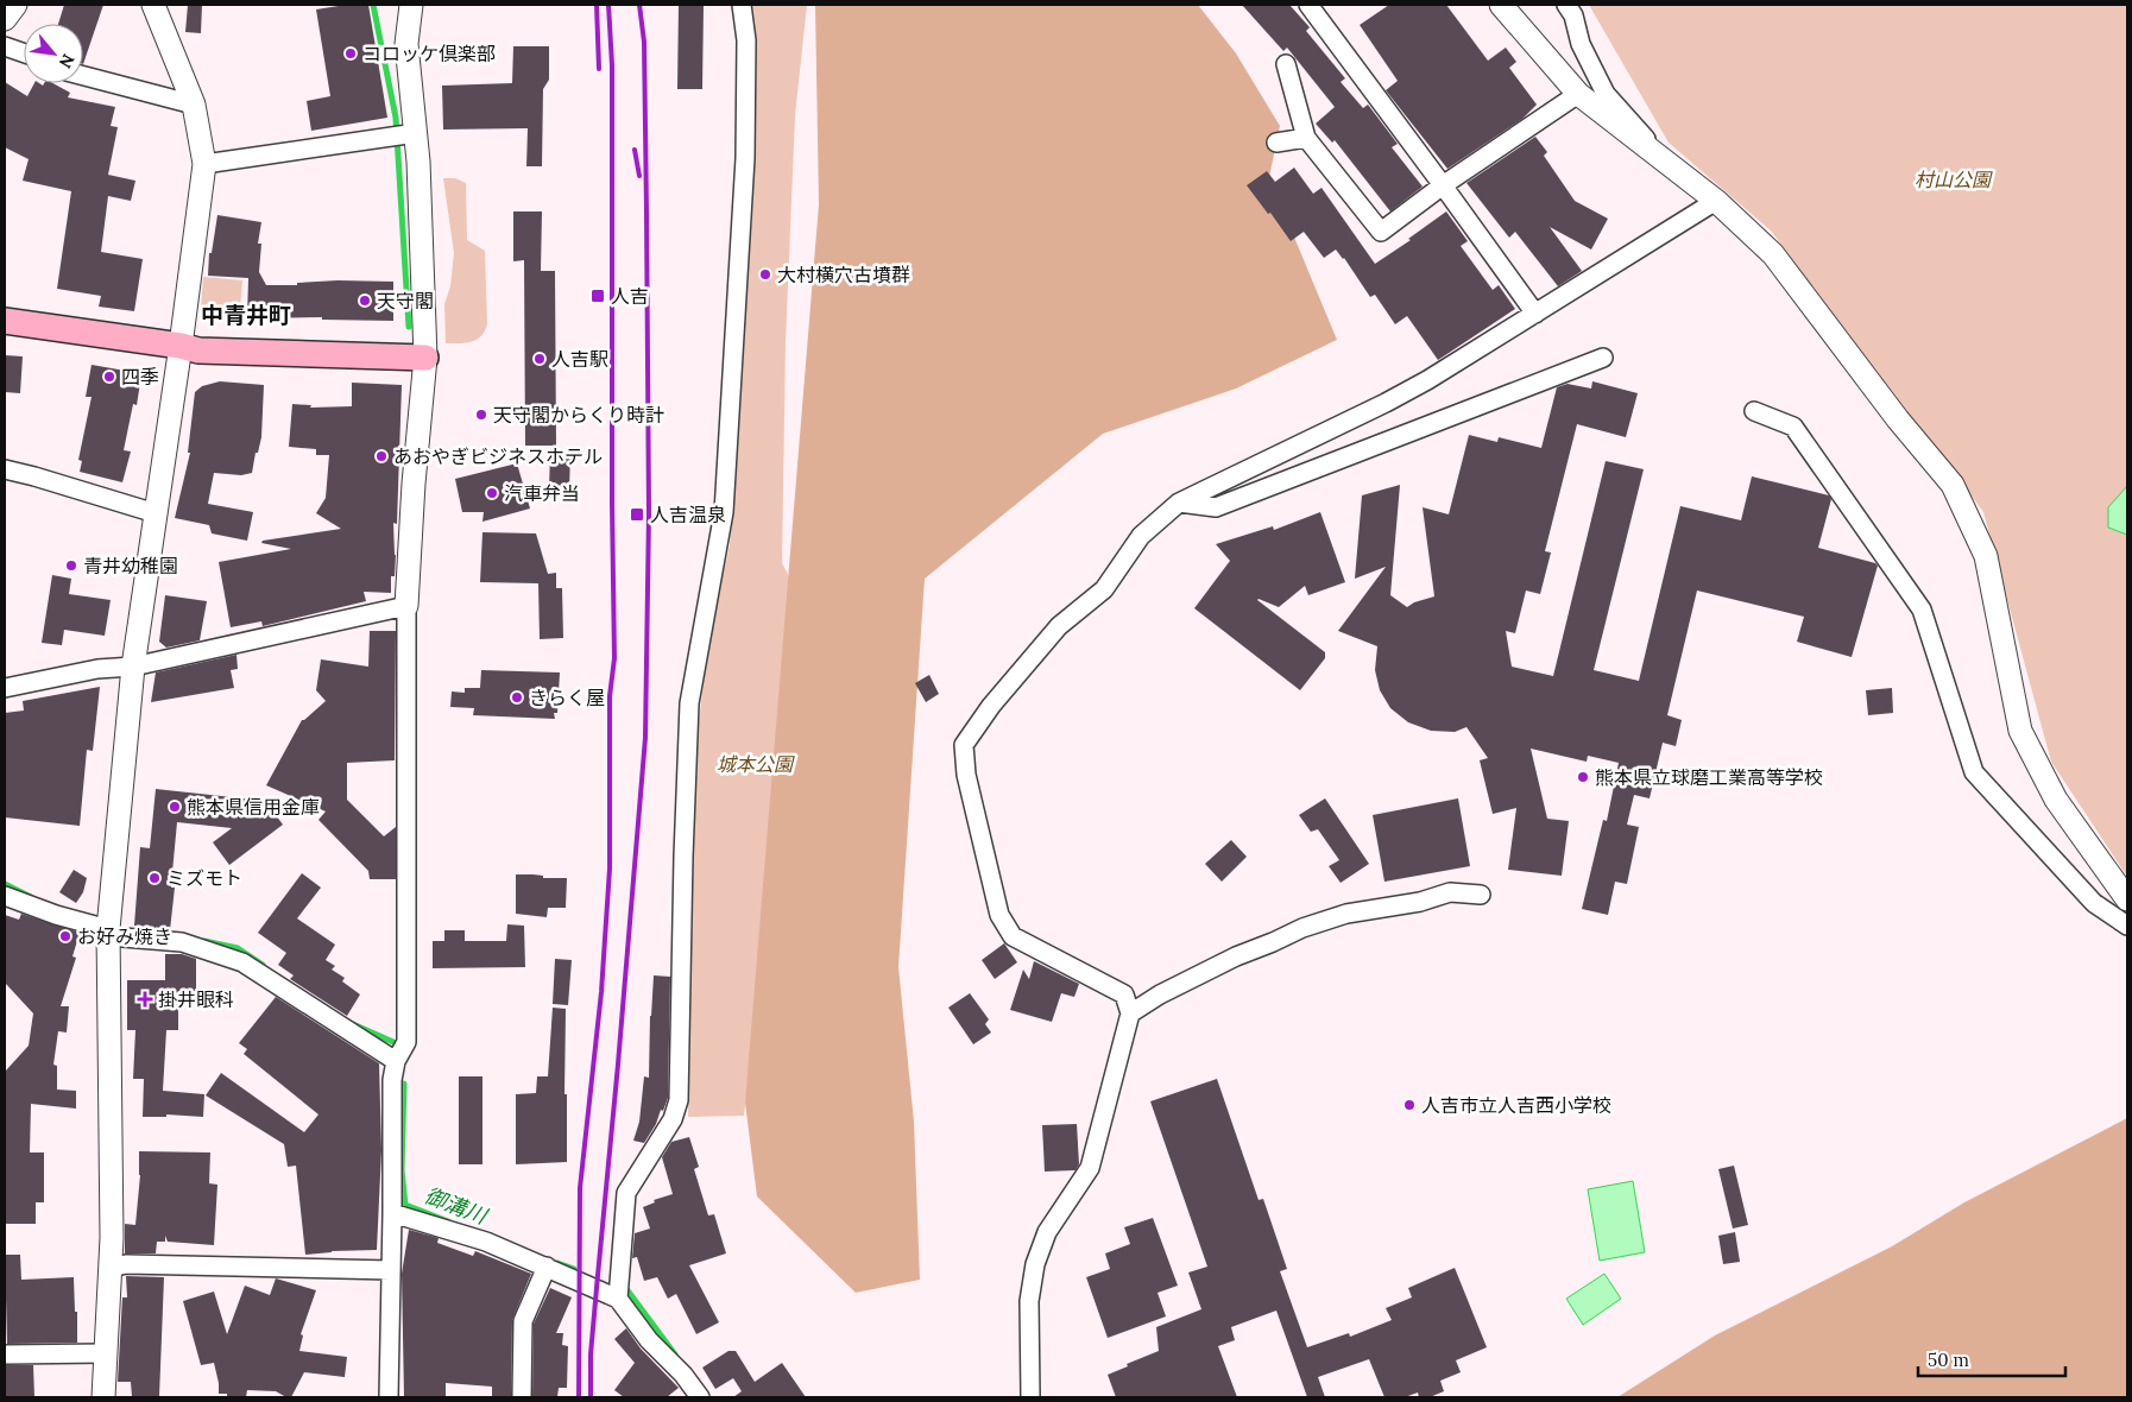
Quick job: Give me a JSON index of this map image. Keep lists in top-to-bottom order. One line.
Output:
{"districts":["中青井町"],"water":["御溝川"],"parks":["村山公園","城本公園"],"places":{"other":["コロッケ倶楽部","大村横穴古墳群","天守閣","人吉駅","四季","天守閣からくり時計","あおやぎビジネスホテル","汽車弁当","青井幼稚園","きらく屋","熊本県立球磨工業高等学校","熊本県信用金庫","ミズモト","お好み焼き","人吉市立人吉西小学校"],"transit":["人吉","人吉温泉"],"health":["掛井眼科"]},"scale_bar":"50 m","north":"bottom right"}
